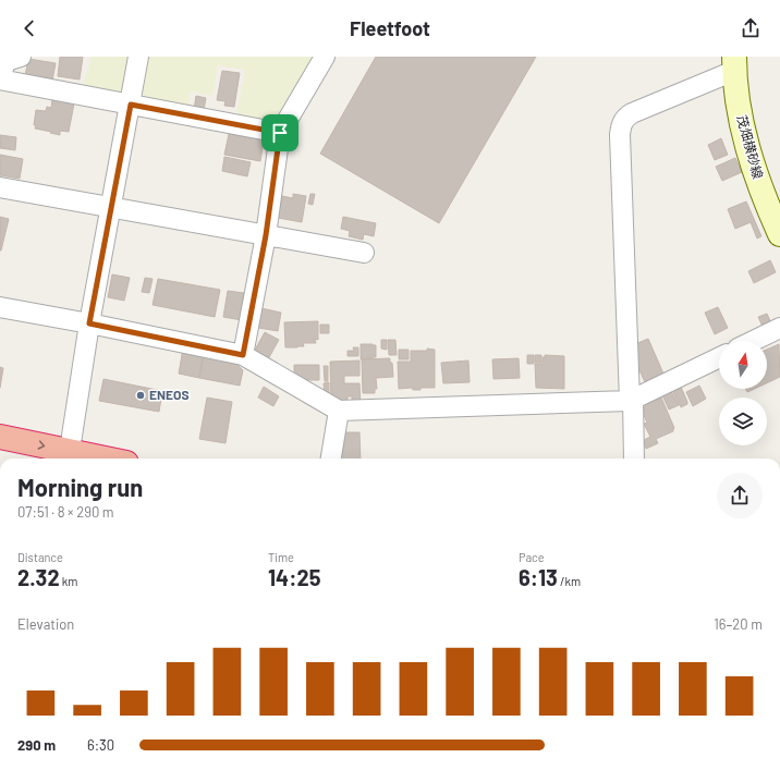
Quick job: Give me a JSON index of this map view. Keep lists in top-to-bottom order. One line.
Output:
{"streets":{"main road":["茂畑横砂線"]},"places":["ENEOS"],"north":"top","page":{"header":"Fleetfoot","heading":["Morning run","07:51 · 8 × 290 m"],"stats":[["Distance","2.32 km"],["Time","14:25"],["Pace","6:13 /km"]],"chart":["Elevation","16–20 m"],"list":[{"name":"290 m","note":"6:30"}]}}
